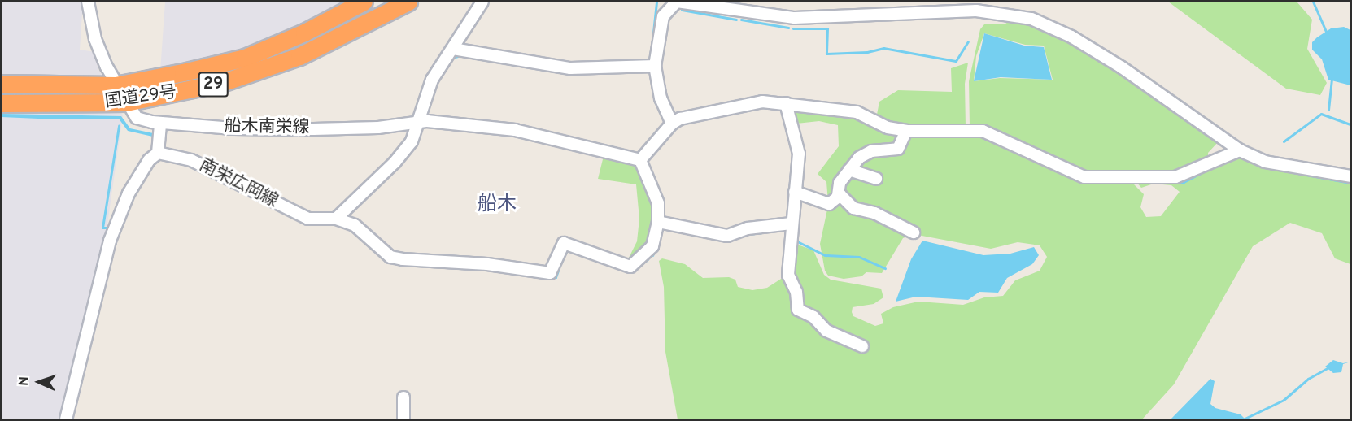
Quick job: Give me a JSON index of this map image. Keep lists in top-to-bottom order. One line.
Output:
{"streets":{"highway":["29","国道29号"],"street":["船木南栄線","南栄広岡線"]},"crossings":[["国道29号","船木南栄線"]],"districts":["船木"],"north":"left"}
